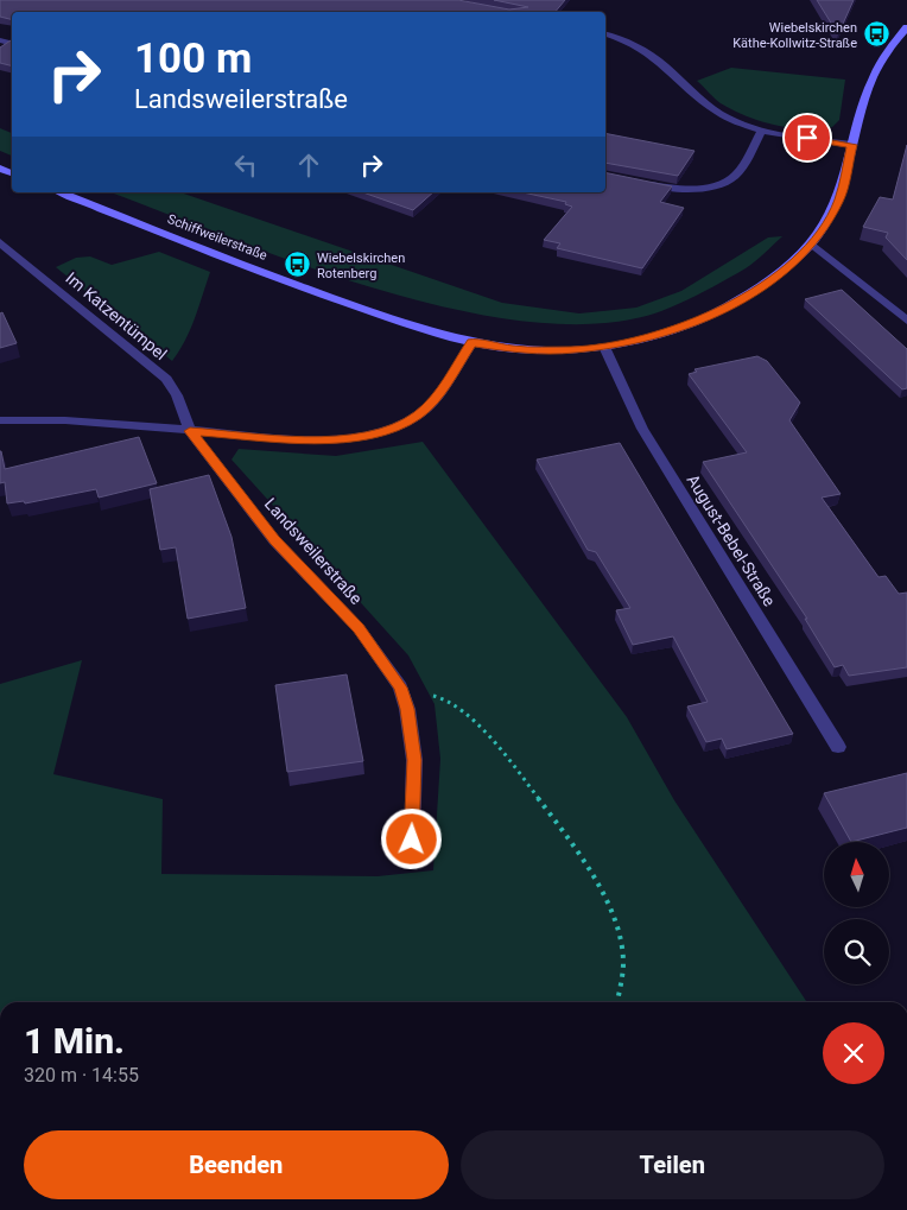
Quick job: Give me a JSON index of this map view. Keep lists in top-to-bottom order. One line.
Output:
{"streets":{"street":["Schiffweilerstraße","Im Katzentümpel","August-Bebel-Straße","Landsweilerstraße"]},"crossings":[["Im Katzentümpel","Landsweilerstraße"]],"places":{"bus stop":["Wiebelskirchen Käthe-Kollwitz-Straße","Wiebelskirchen Rotenberg"]},"north":"top","page":{"turn":["100 m","Landsweilerstraße"],"heading":["1 Min.","320 m · 14:55"],"buttons":["Beenden","Teilen"]}}
